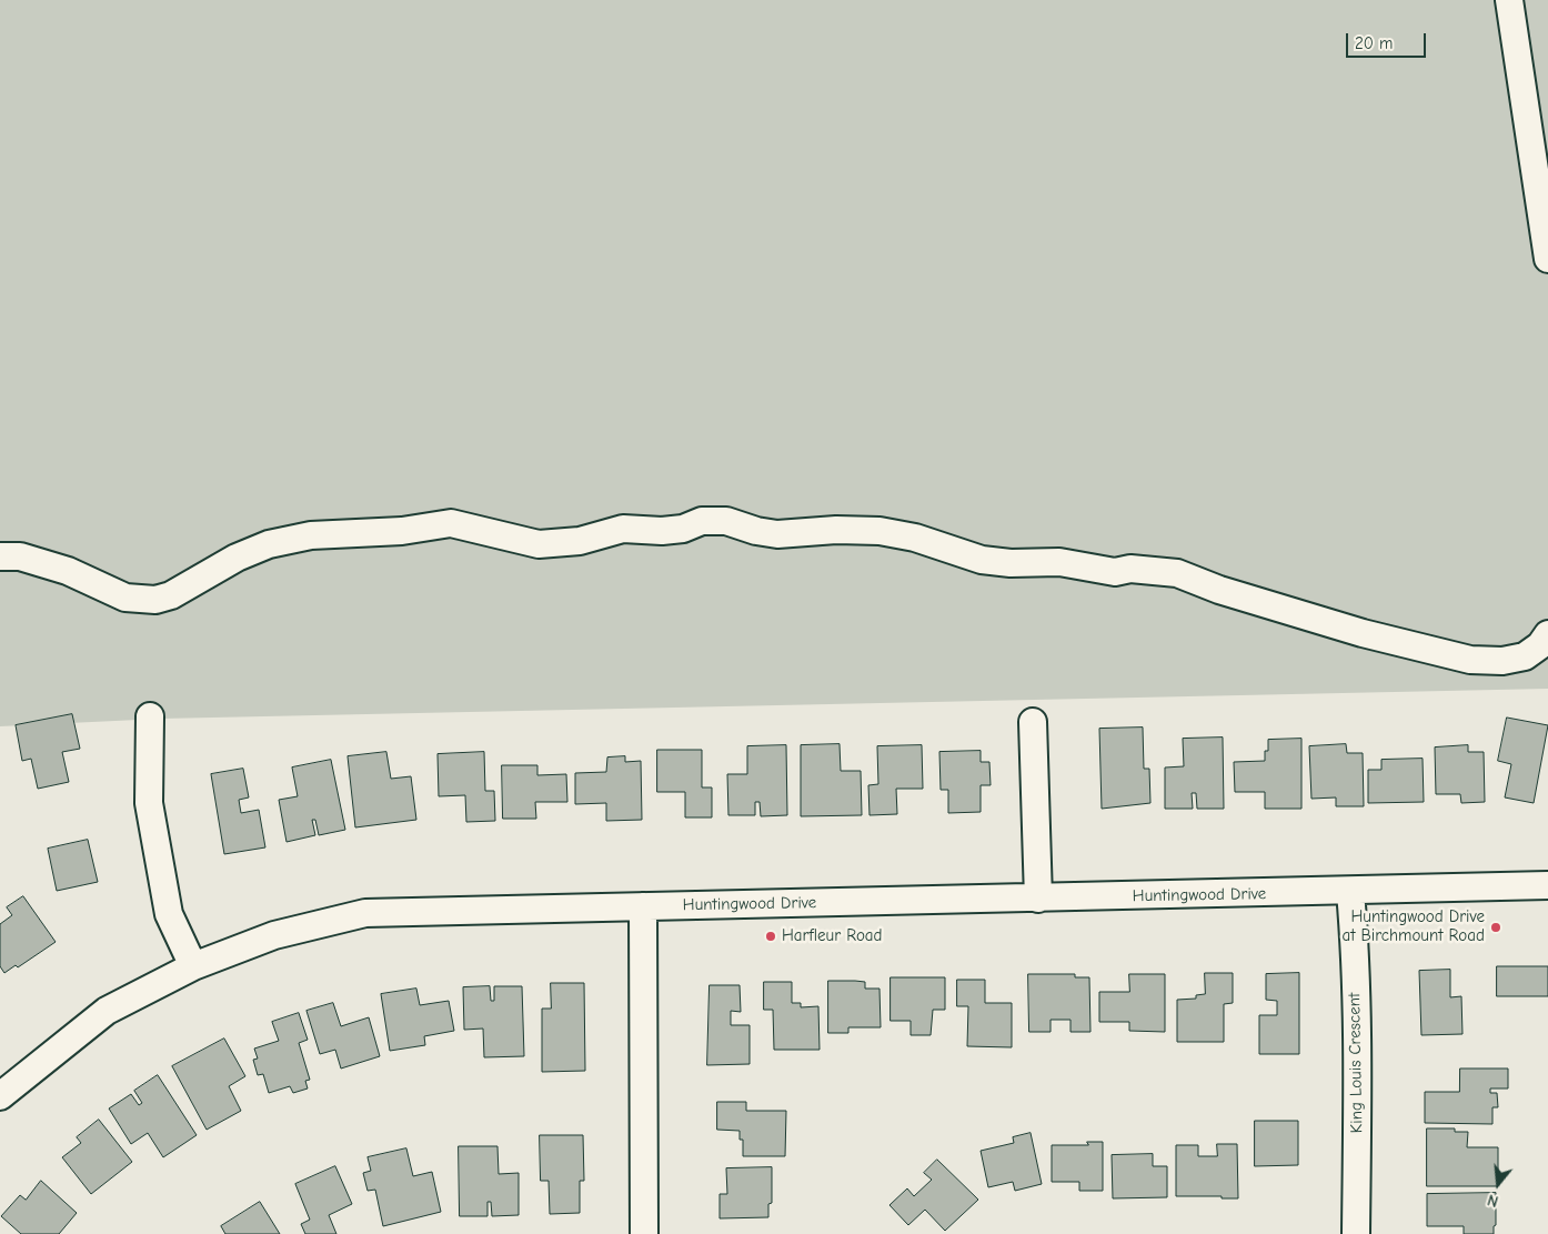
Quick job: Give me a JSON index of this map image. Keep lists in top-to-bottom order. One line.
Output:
{"streets":{"street":["Huntingwood Drive","King Louis Crescent"]},"crossings":[["Huntingwood Drive","King Louis Crescent"]],"places":["Huntingwood Drive at Birchmount Road","Harfleur Road"],"scale_bar":"20 m","north":"bottom"}
